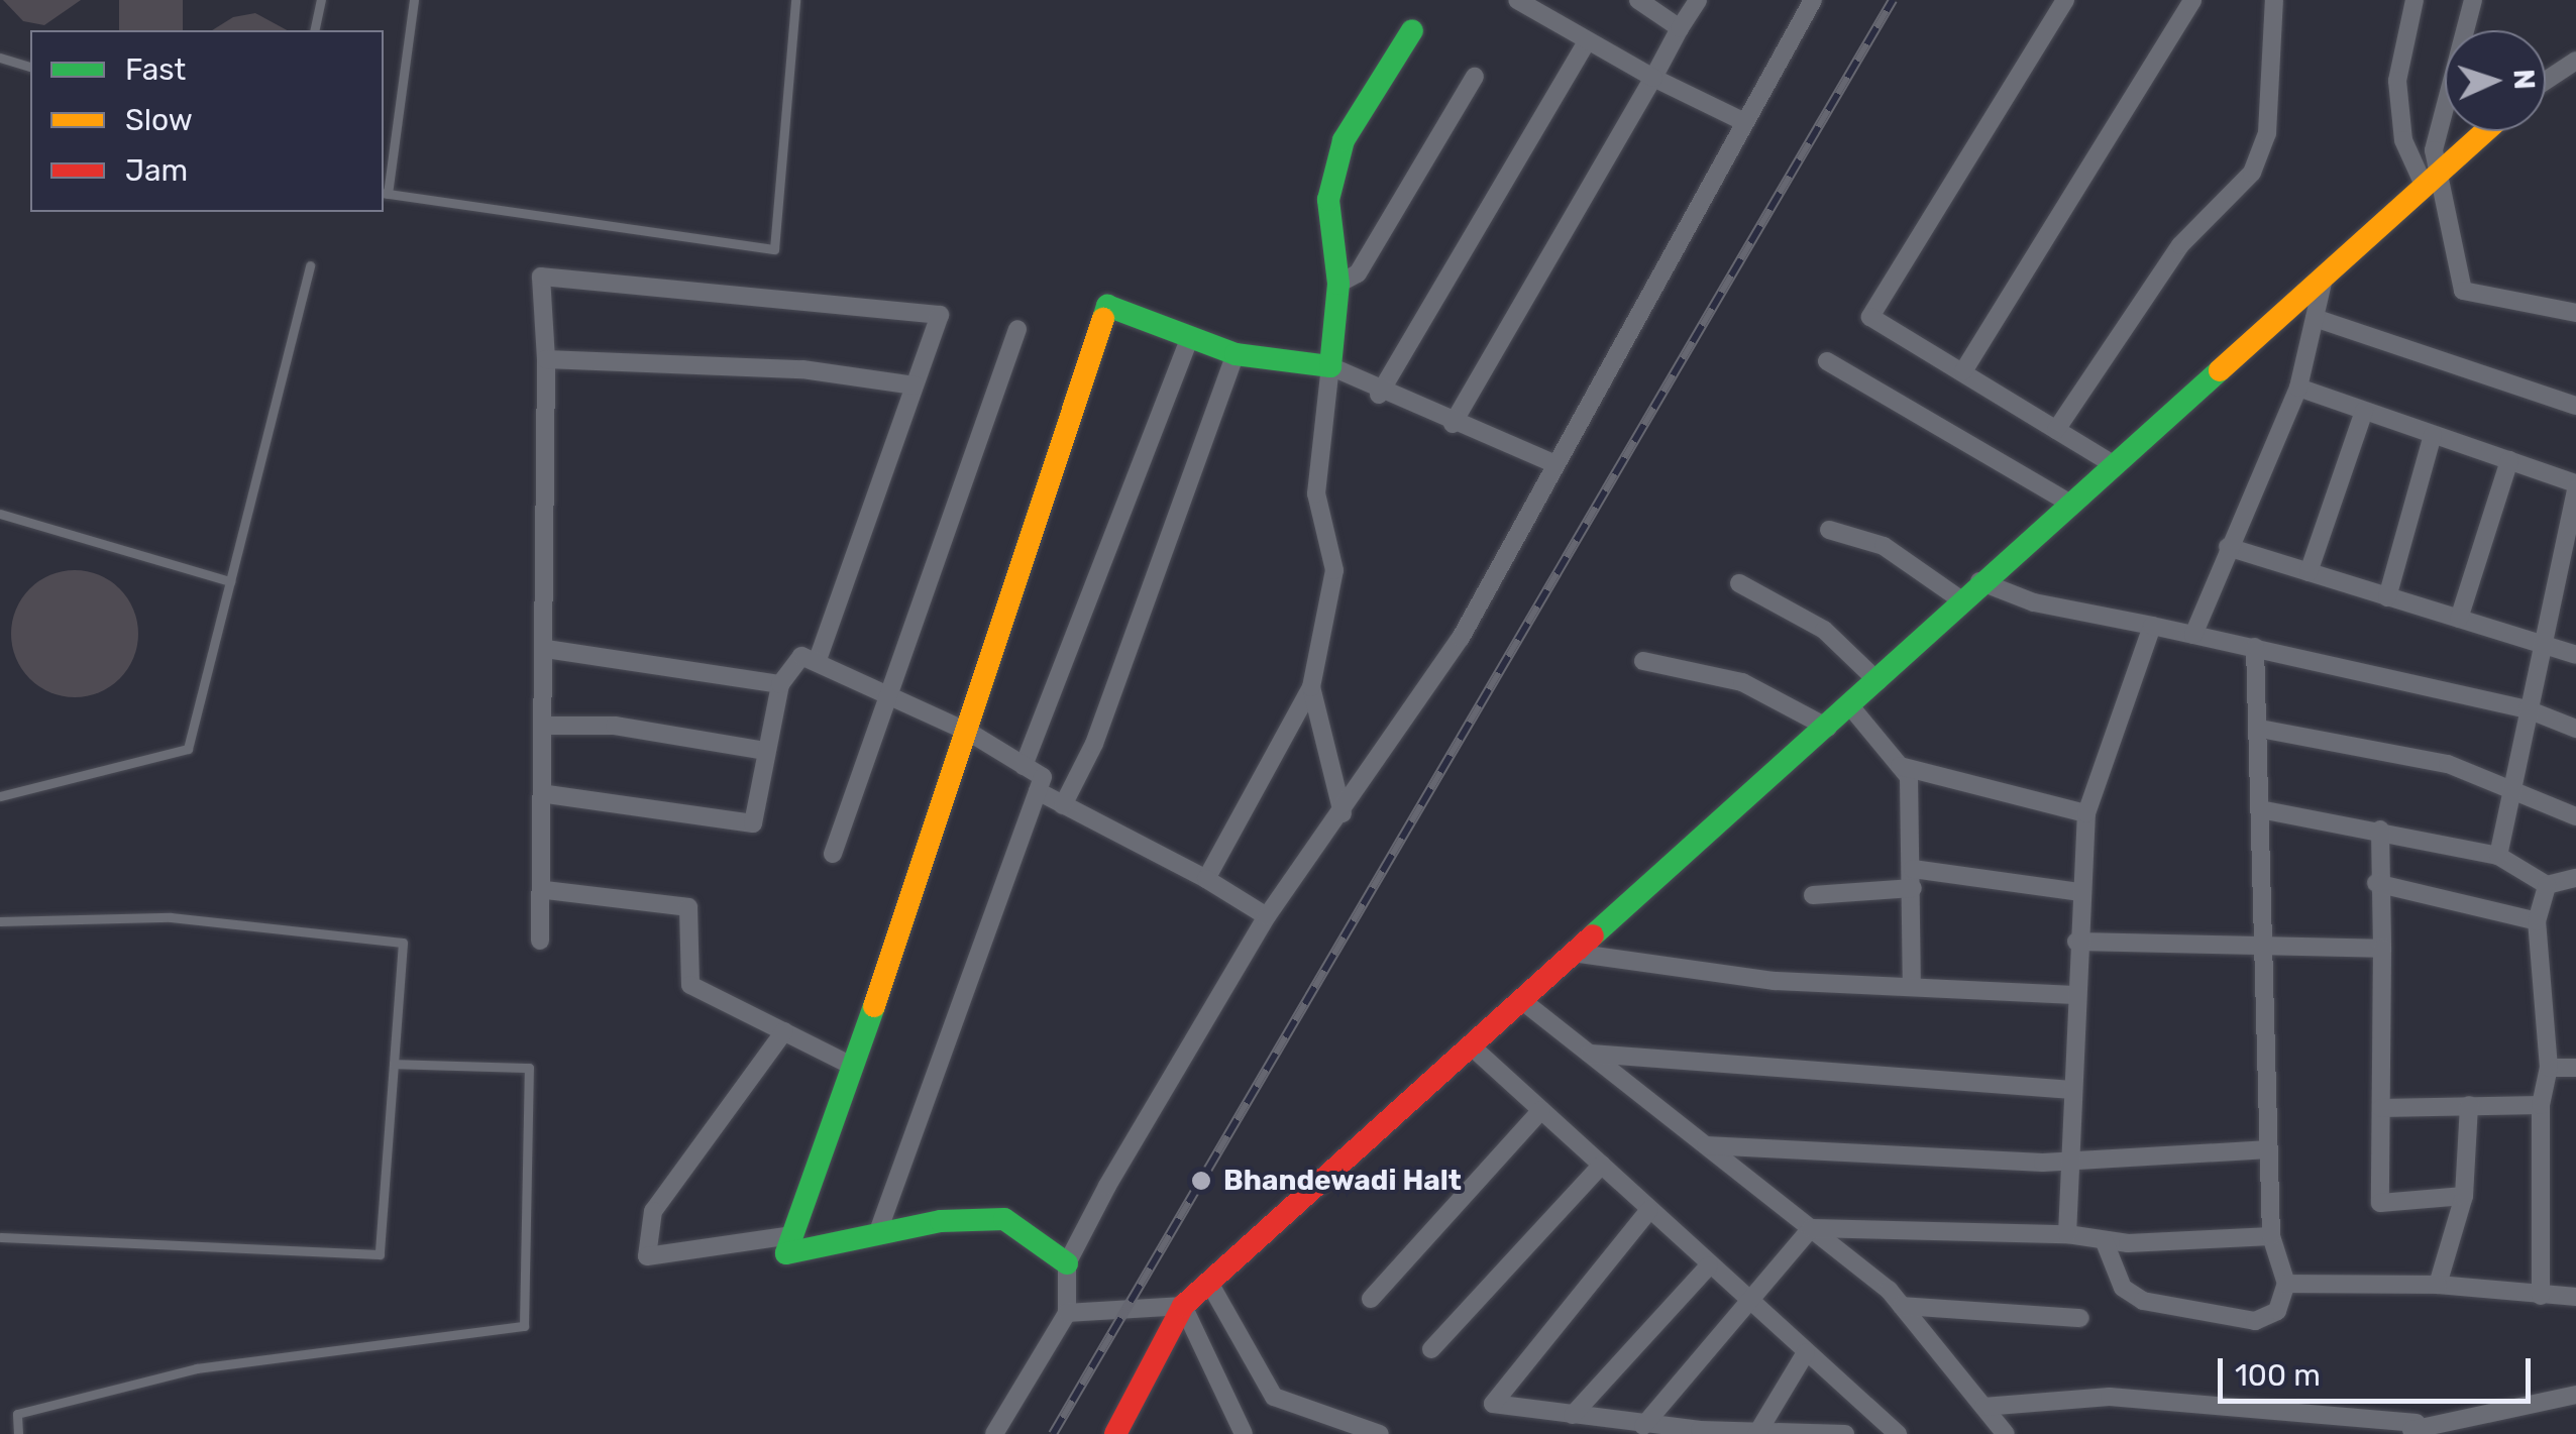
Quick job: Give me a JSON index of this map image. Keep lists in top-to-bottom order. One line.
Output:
{"places":["Bhandewadi Halt"],"legend":["Fast","Slow","Jam"],"scale_bar":"100 m","north":"right"}
